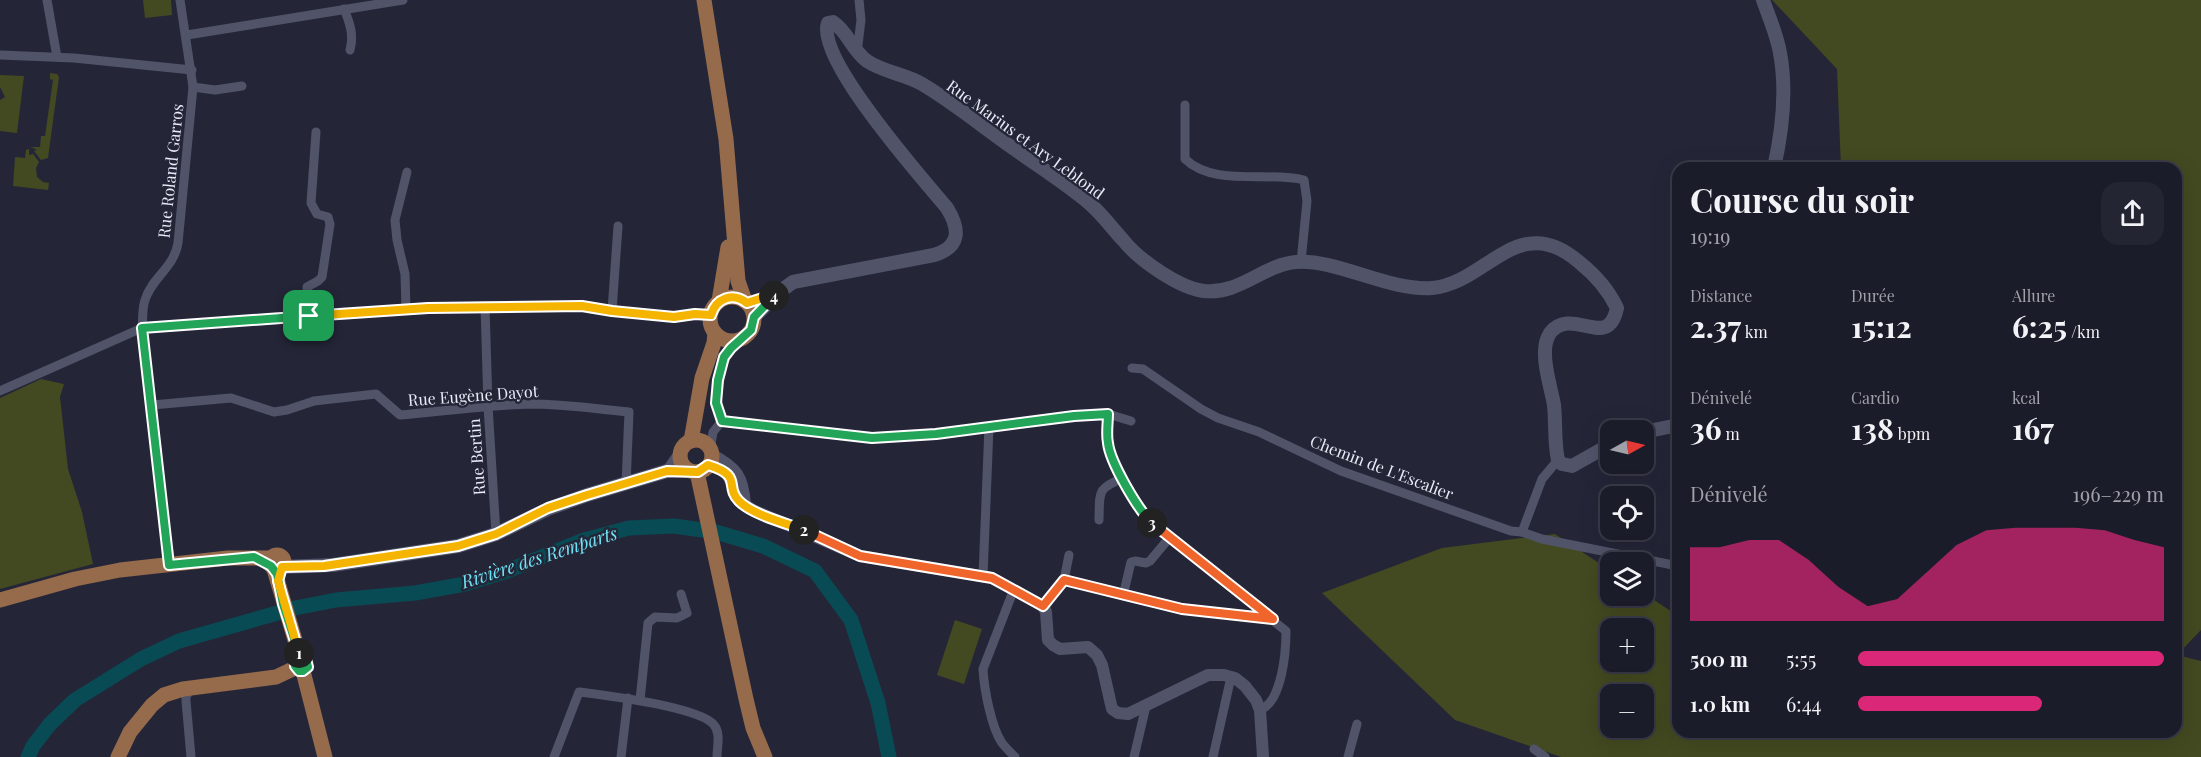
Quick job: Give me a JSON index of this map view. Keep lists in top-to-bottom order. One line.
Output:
{"streets":{"main road":["Rue Marius et Ary Leblond"],"street":["Rue Roland Garros","Rue Eugène Dayot","Rue Bertin","Chemin de L'Escalier"]},"crossings":[["Rue Roland Garros","Rue Eugène Dayot"],["Rue Eugène Dayot","Rue Bertin"]],"water":["Rivière des Remparts"],"north":"right","page":{"heading":["Course du soir","19:19"],"stats":[["Distance","2.37 km"],["Durée","15:12"],["Allure","6:25 /km"],["Dénivelé","36 m"],["Cardio","138 bpm"],["kcal","167"]],"pins":["4","3","2","1"],"map_buttons":["+","−"],"chart":["Dénivelé","196–229 m"],"list":[{"name":"500 m","note":"5:55"},{"name":"1.0 km","note":"6:44"}]}}
